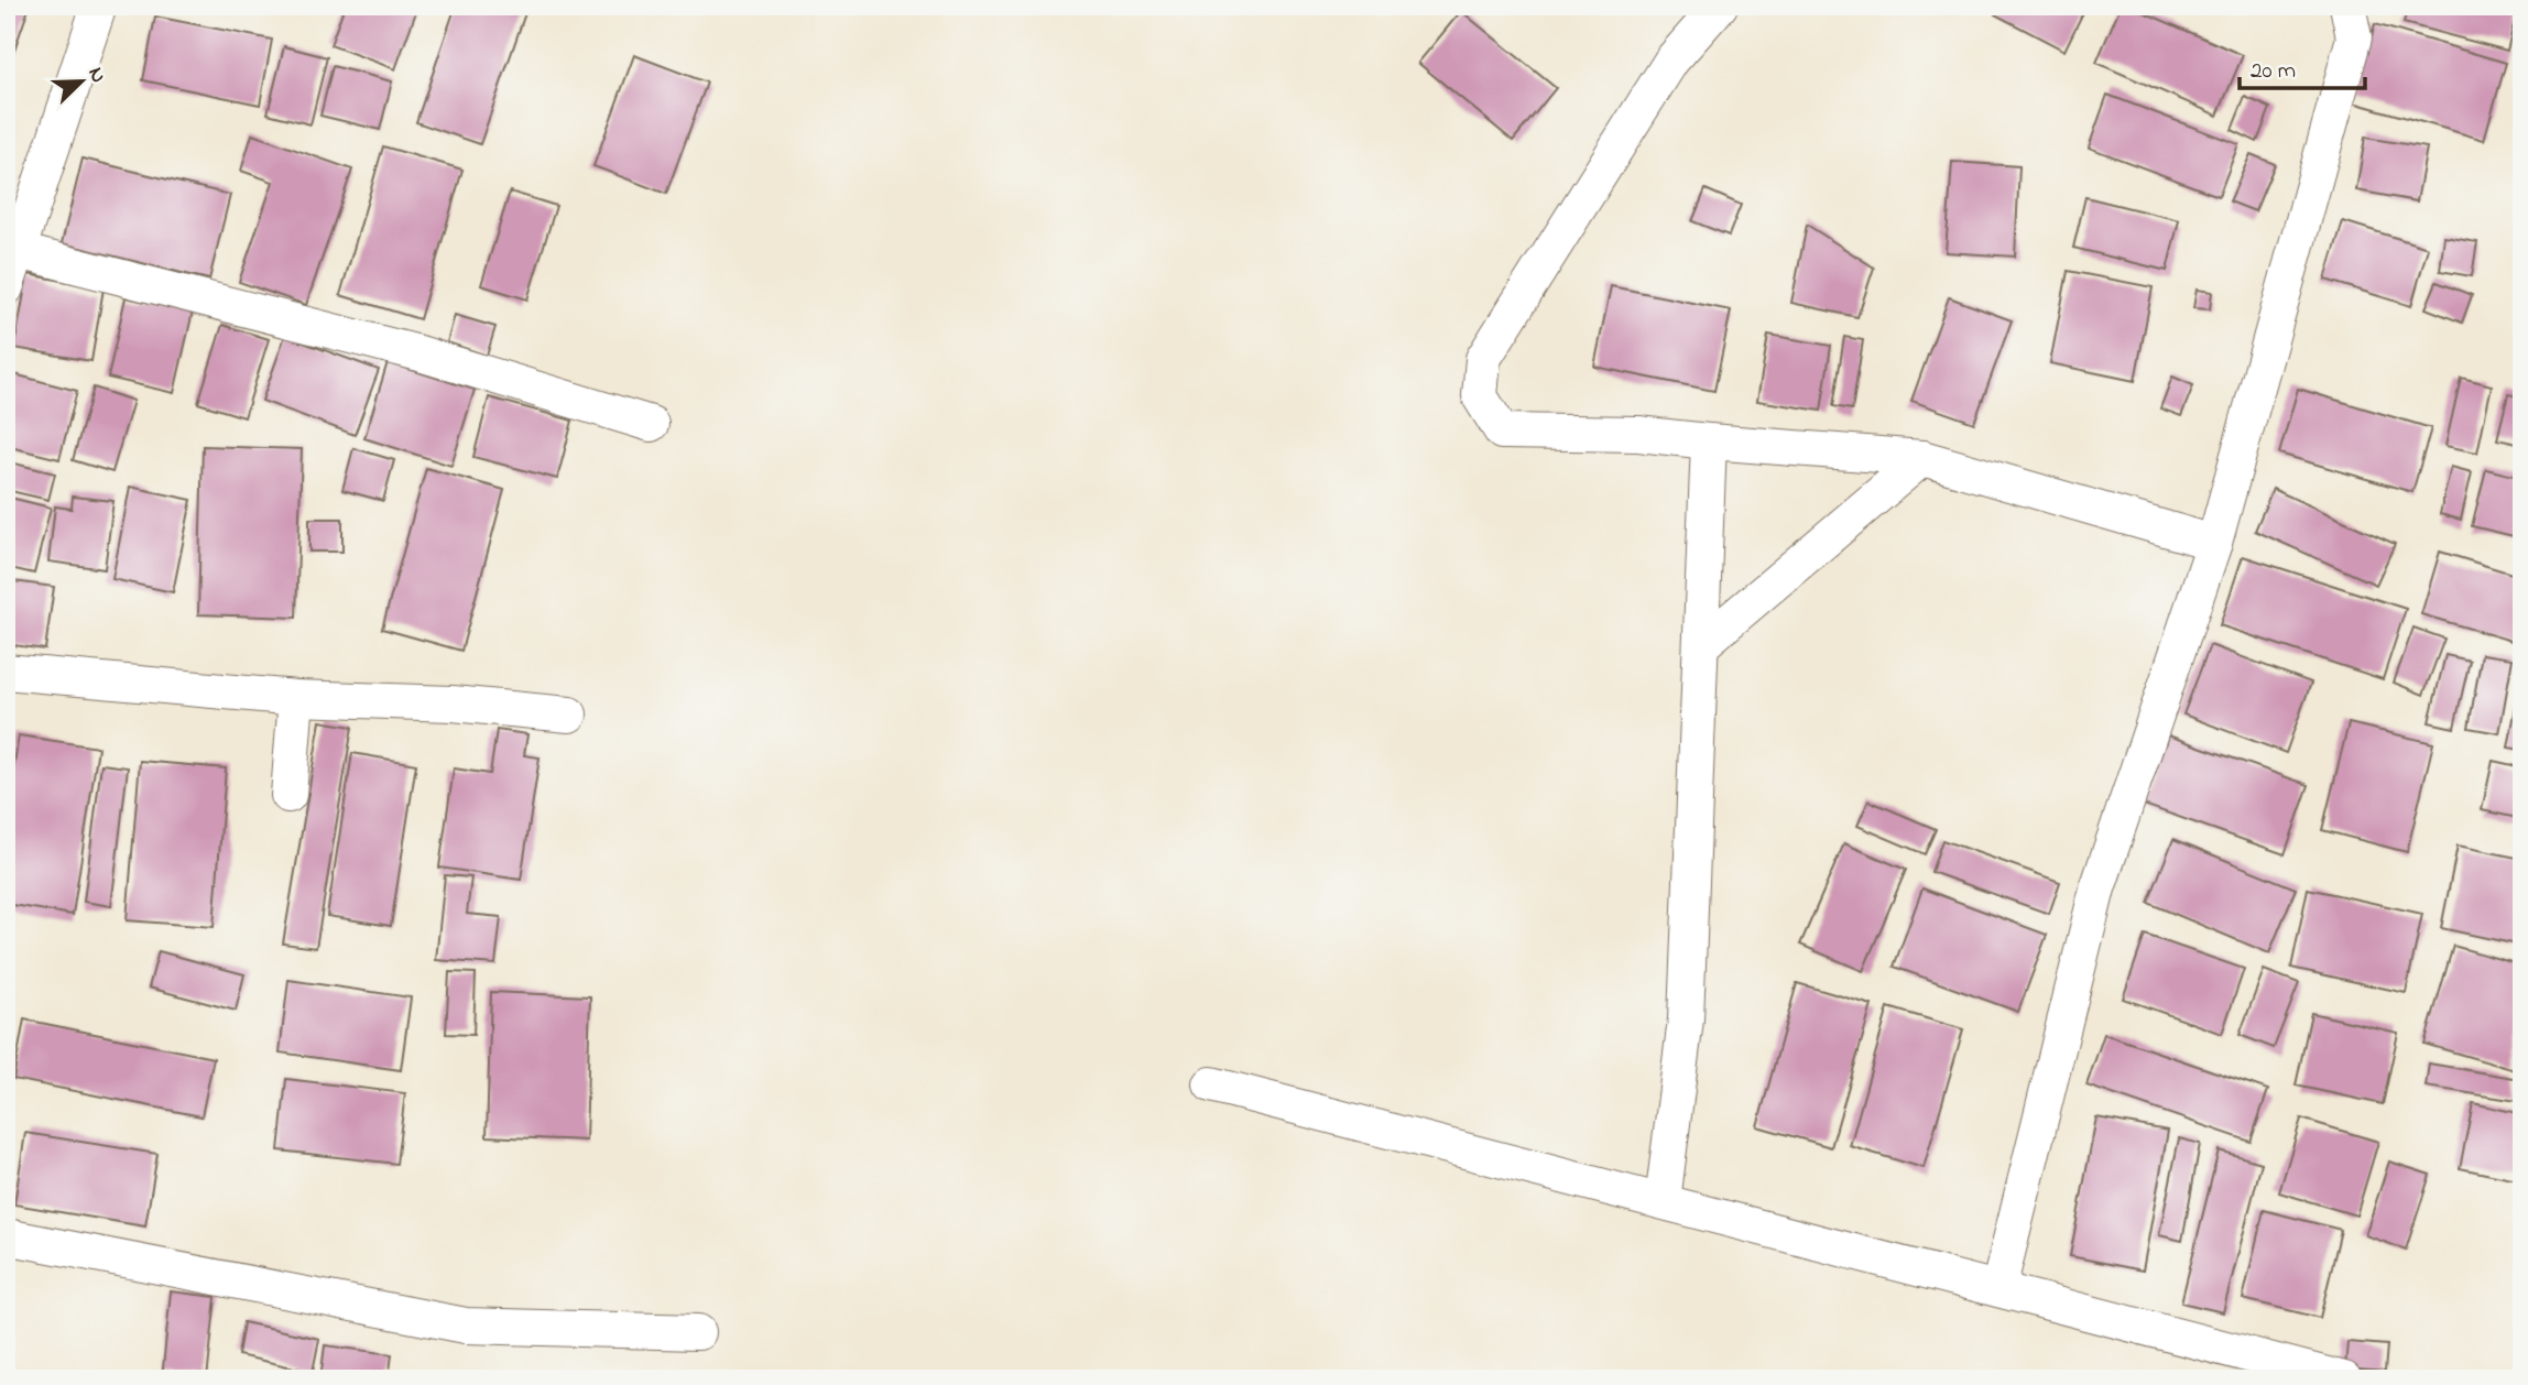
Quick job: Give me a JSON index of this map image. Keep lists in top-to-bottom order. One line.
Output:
{"scale_bar":"20 m","north":"top right"}
